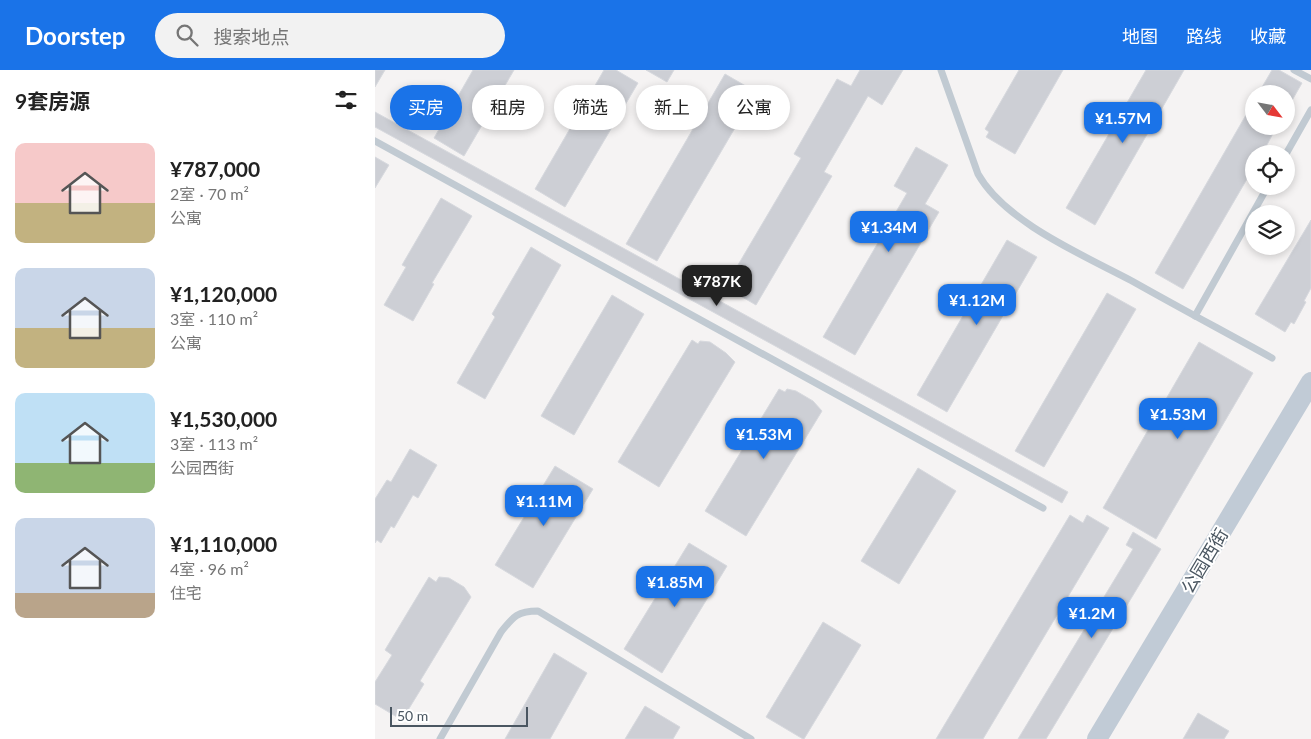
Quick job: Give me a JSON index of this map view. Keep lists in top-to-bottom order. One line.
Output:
{"streets":{"street":["公园西街"]},"scale_bar":"50 m","north":"bottom right","page":{"header":"Doorstep","search":"搜索地点","nav":["地图","路线","收藏"],"heading":"9套房源","chip":["买房","租房","筛选","新上","公寓"],"price":["¥1.57M","¥1.34M","¥787K","¥1.12M","¥1.53M","¥1.53M","¥1.11M","¥1.85M","¥1.2M"],"list":[{"name":"¥787,000","note":"2室 · 70 m² · 公寓"},{"name":"¥1,120,000","note":"3室 · 110 m² · 公寓"},{"name":"¥1,530,000","note":"3室 · 113 m² · 公园西街"},{"name":"¥1,110,000","note":"4室 · 96 m² · 住宅"}],"scale":"50 m"}}
